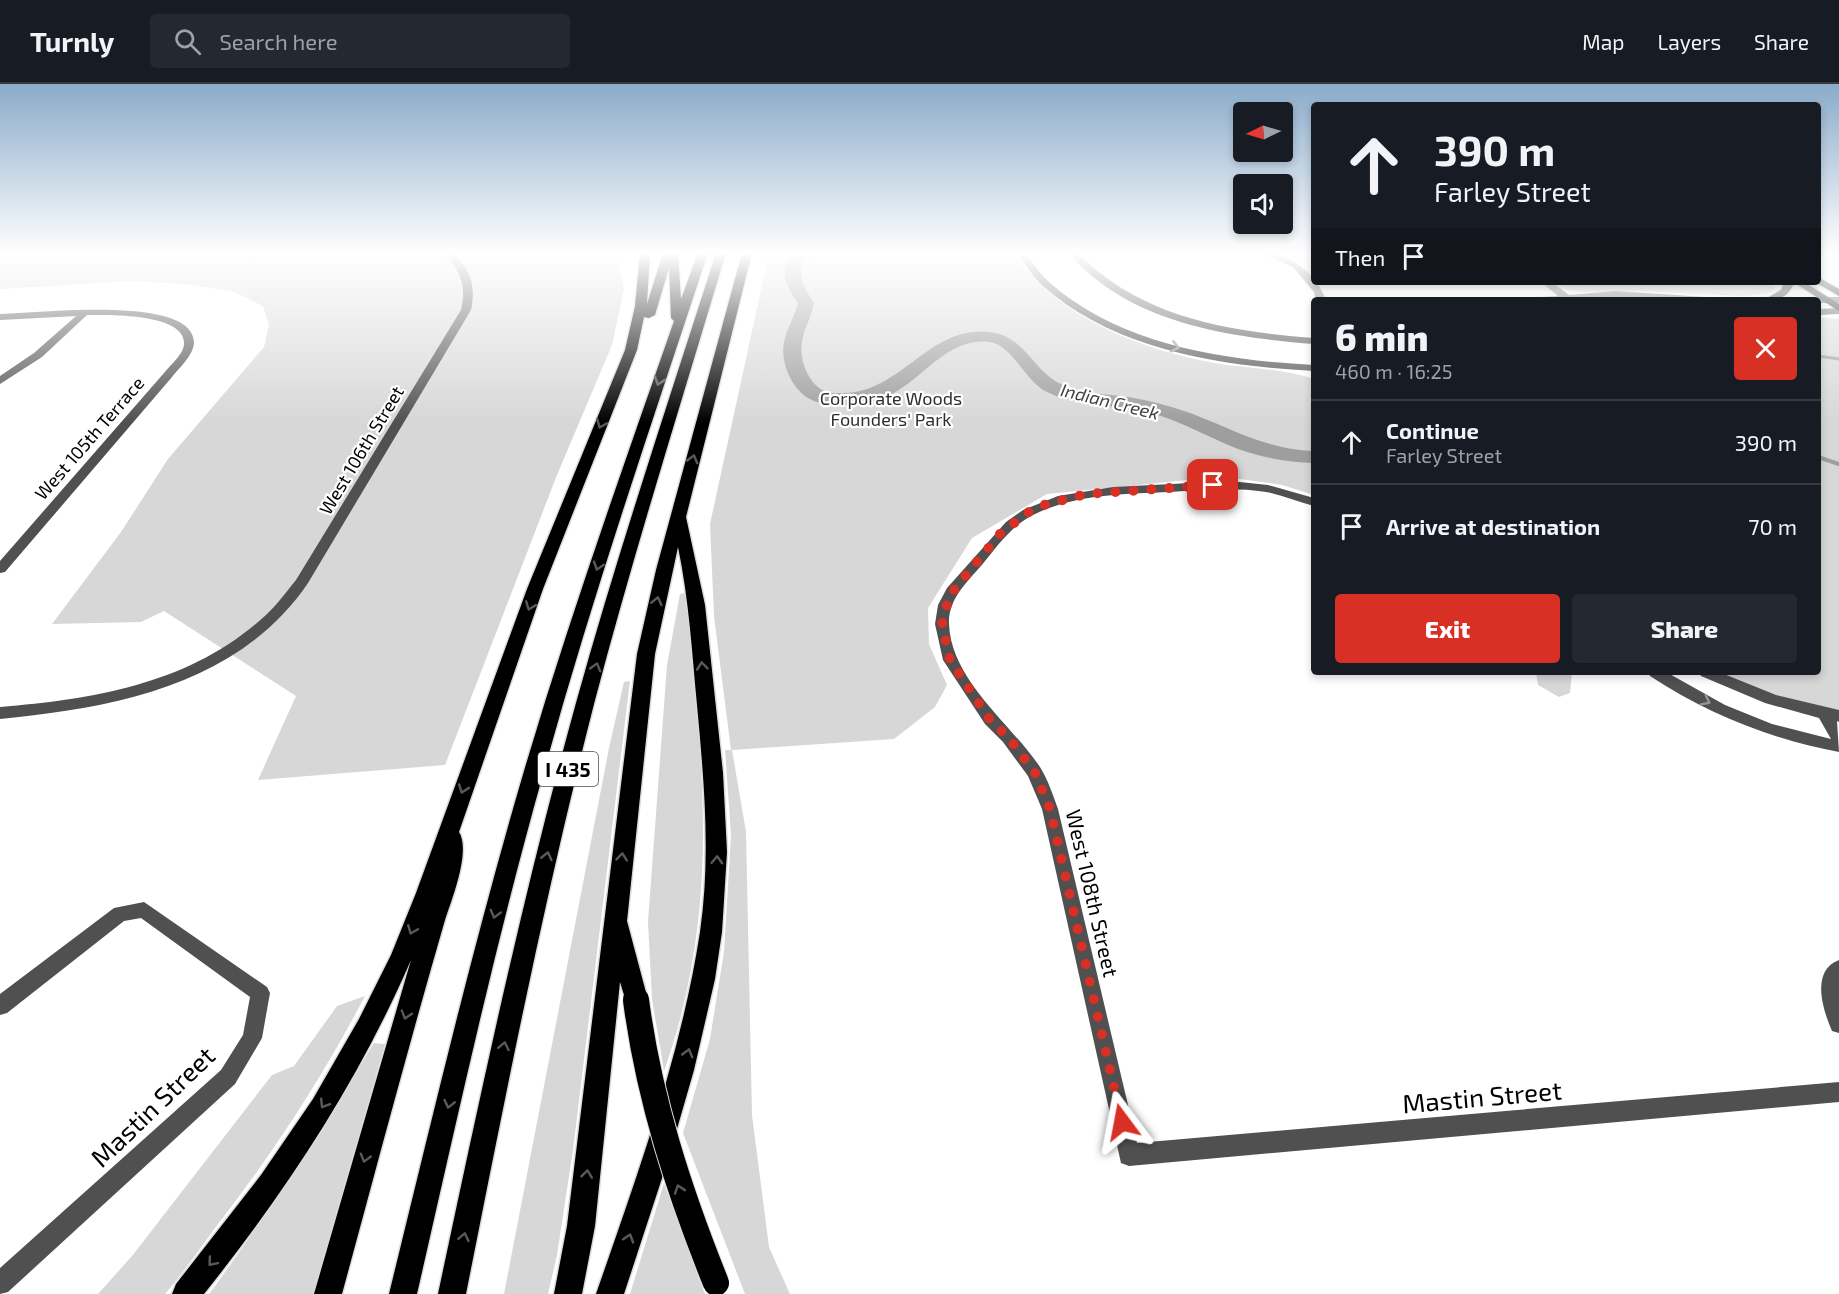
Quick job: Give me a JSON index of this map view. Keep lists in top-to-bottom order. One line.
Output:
{"streets":{"highway":["I 435"],"street":["West 105th Terrace","West 106th Street","West 108th Street","Mastin Street"]},"crossings":[["West 108th Street","Mastin Street"]],"water":["Indian Creek"],"parks":["Corporate Woods Founders' Park"],"north":"left","page":{"header":"Turnly","search":"Search here","nav":["Map","Layers","Share"],"turn":["390 m","Farley Street"],"then":"Then","heading":["6 min","460 m · 16:25"],"list":[{"name":"Continue","note":"Farley Street","value":"390 m"},{"name":"Arrive at destination","value":"70 m"}],"buttons":["Exit","Share"]}}
